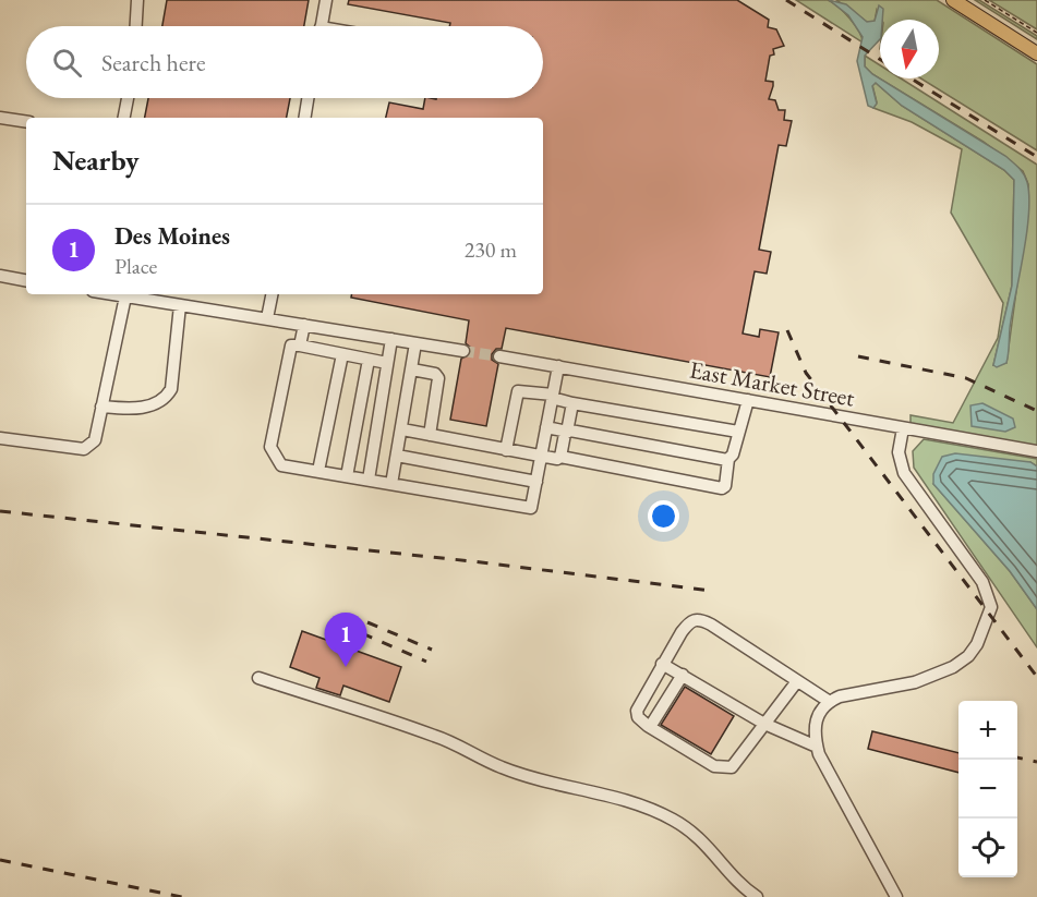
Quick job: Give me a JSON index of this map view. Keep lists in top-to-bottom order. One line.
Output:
{"streets":{"street":["East Market Street"]},"north":"bottom","page":{"search":"Search here","heading":"Nearby","list":[{"mark":"1","name":"Des Moines","note":"Place","value":"230 m"}],"pins":"1","map_buttons":["+","−"]}}
